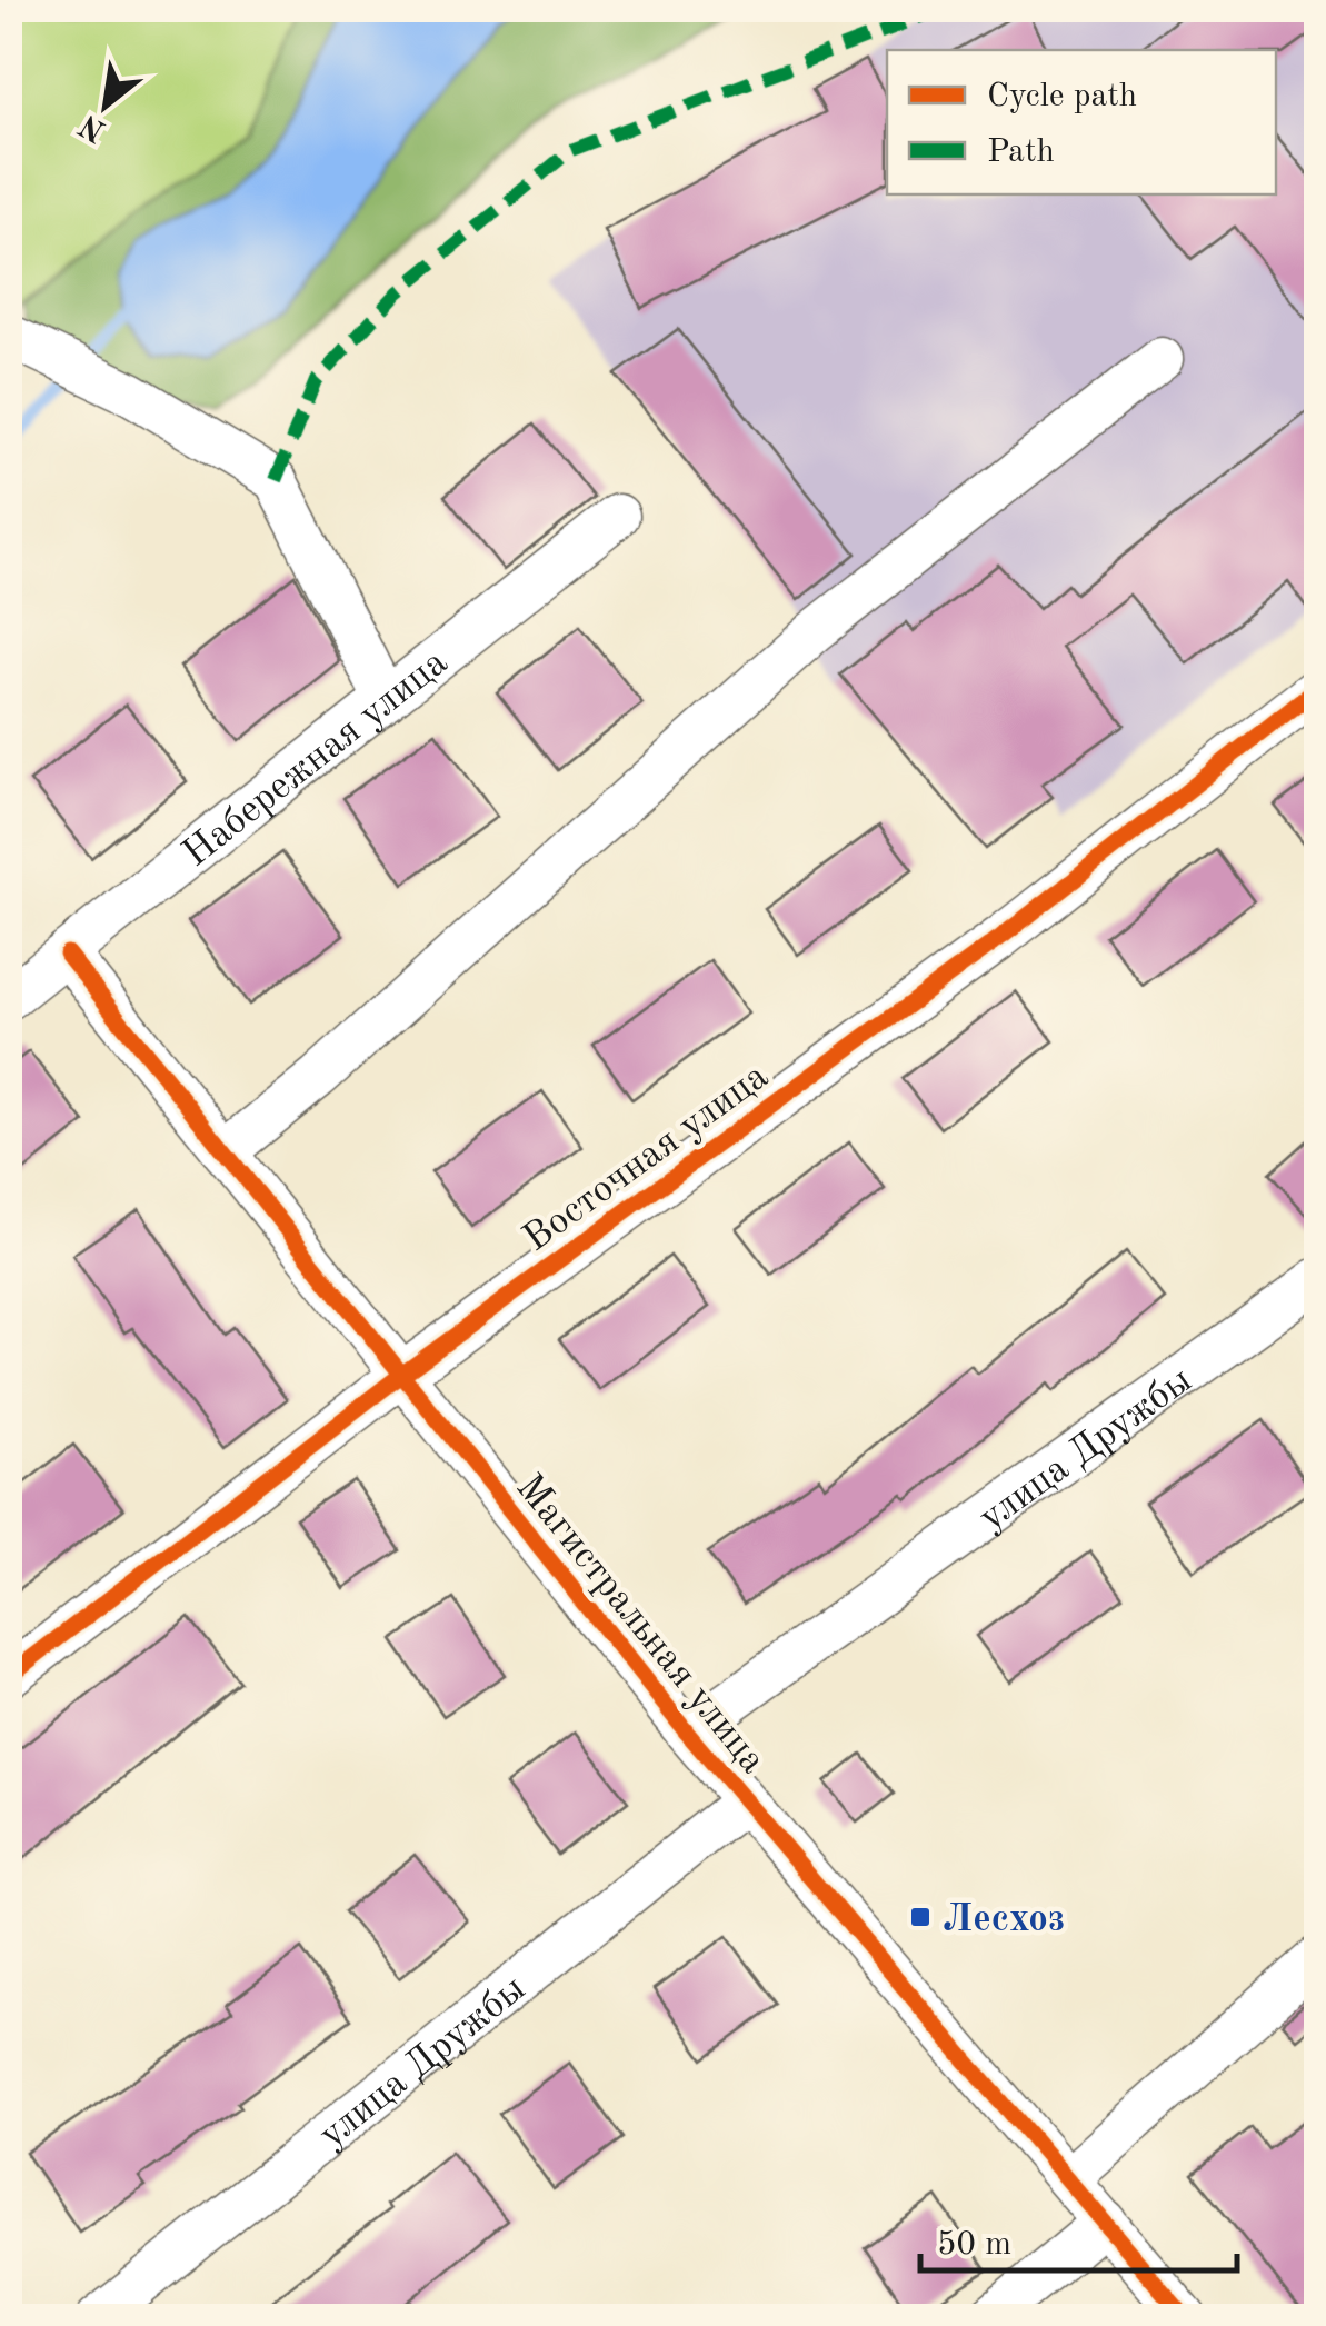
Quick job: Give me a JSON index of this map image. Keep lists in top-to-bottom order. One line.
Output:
{"streets":{"street":["Набережная улица","Восточная улица","улица Дружбы","Магистральная улица"]},"crossings":[["Набережная улица","Магистральная улица"],["Восточная улица","Магистральная улица"],["улица Дружбы","Магистральная улица"]],"places":{"transit":["Лесхоз"]},"legend":["Cycle path","Path"],"scale_bar":"50 m","north":"bottom left"}
